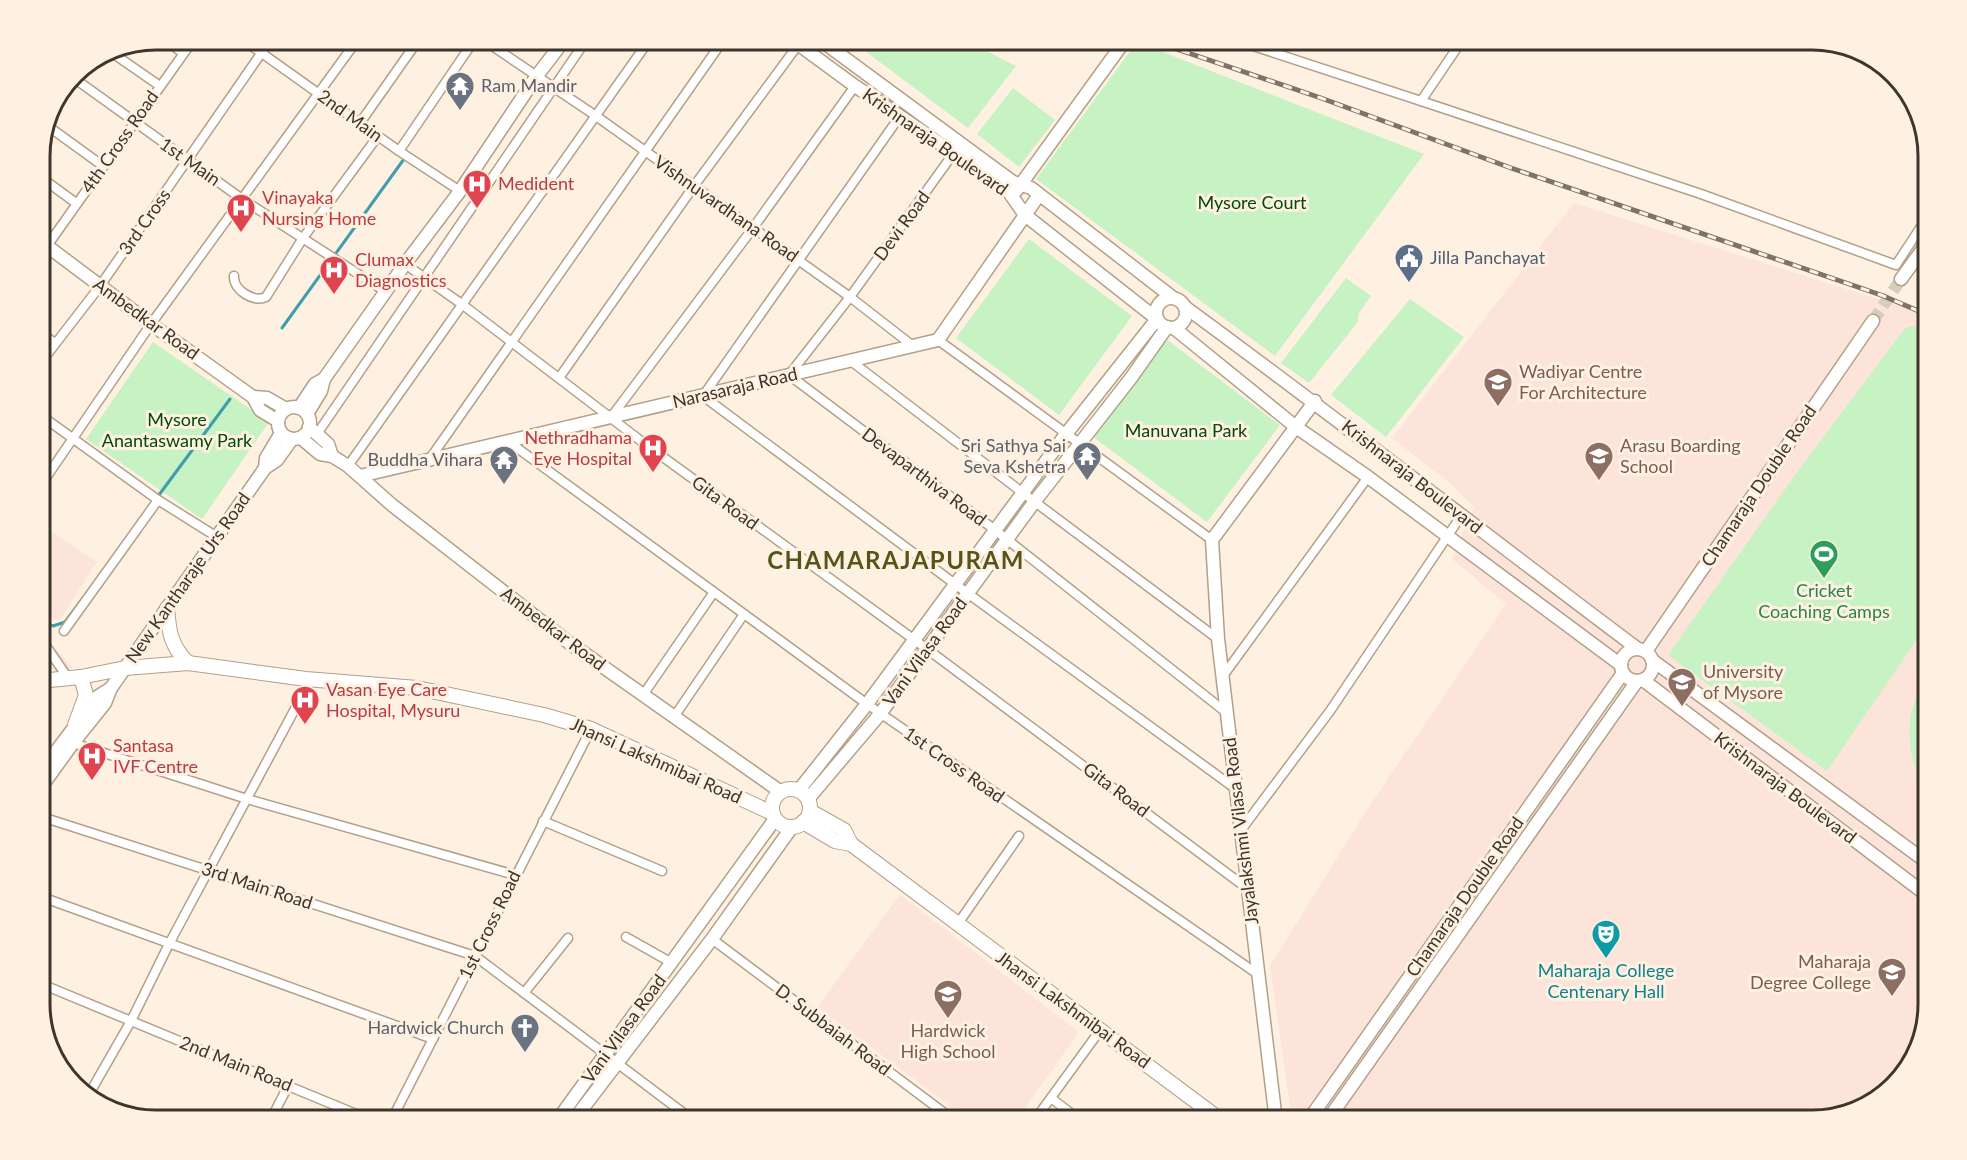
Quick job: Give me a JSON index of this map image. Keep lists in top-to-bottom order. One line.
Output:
{"streets":{"main road":["Krishnaraja Boulevard","Ambedkar Road","Narasaraja Road","Chamaraja Double Road","New Kantharaje Urs Road","Vani Vilasa Road","Jhansi Lakshmibai Road","Jayalakshmi Vilasa Road"],"street":["2nd Main","4th Cross Road","1st Main","Vishnuvardhana Road","3rd Cross","Devi Road","Devaparthiva Road","Gita Road","1st Cross Road","3rd Main Road","D. Subbaiah Road","2nd Main Road"]},"crossings":[["2nd Main","3rd Cross"],["4th Cross Road","1st Main"],["Krishnaraja Boulevard","Devi Road"],["Krishnaraja Boulevard","Chamaraja Double Road"],["Krishnaraja Boulevard","Vani Vilasa Road"],["1st Main","3rd Cross"],["Vishnuvardhana Road","Devi Road"],["Vishnuvardhana Road","Narasaraja Road"],["3rd Cross","Ambedkar Road"],["Devi Road","Narasaraja Road"],["Devi Road","Devaparthiva Road"],["Ambedkar Road","Narasaraja Road"],["Ambedkar Road","New Kantharaje Urs Road"],["Narasaraja Road","Devaparthiva Road"],["Narasaraja Road","Gita Road"],["Narasaraja Road","1st Cross Road"],["Devaparthiva Road","Vani Vilasa Road"],["Devaparthiva Road","Jayalakshmi Vilasa Road"],["Gita Road","Vani Vilasa Road"],["Gita Road","Jayalakshmi Vilasa Road"],["New Kantharaje Urs Road","Jhansi Lakshmibai Road"],["Vani Vilasa Road","Jhansi Lakshmibai Road"],["Vani Vilasa Road","1st Cross Road"],["Vani Vilasa Road","3rd Main Road"],["Vani Vilasa Road","D. Subbaiah Road"],["Jhansi Lakshmibai Road","1st Cross Road"],["1st Cross Road","Jayalakshmi Vilasa Road"],["1st Cross Road","3rd Main Road"]],"districts":["CHAMARAJAPURAM"],"parks":["Mysore Court","Mysore Anantaswamy Park","Manuvana Park"],"places":{"temple":["Ram Mandir","Sri Sathya Sai Seva Kshetra","Buddha Vihara"],"hospital":["Medident","Vinayaka Nursing Home","Clumax Diagnostics","Nethradhama Eye Hospital","Vasan Eye Care Hospital, Mysuru","Santasa IVF Centre"],"public building":["Jilla Panchayat"],"school or university":["Wadiyar Centre For Architecture","Arasu Boarding School","University of Mysore","Maharaja Degree College","Hardwick High School"],"sports":["Cricket Coaching Camps"],"theatre":["Maharaja College Centenary Hall"],"church":["Hardwick Church"]}}
